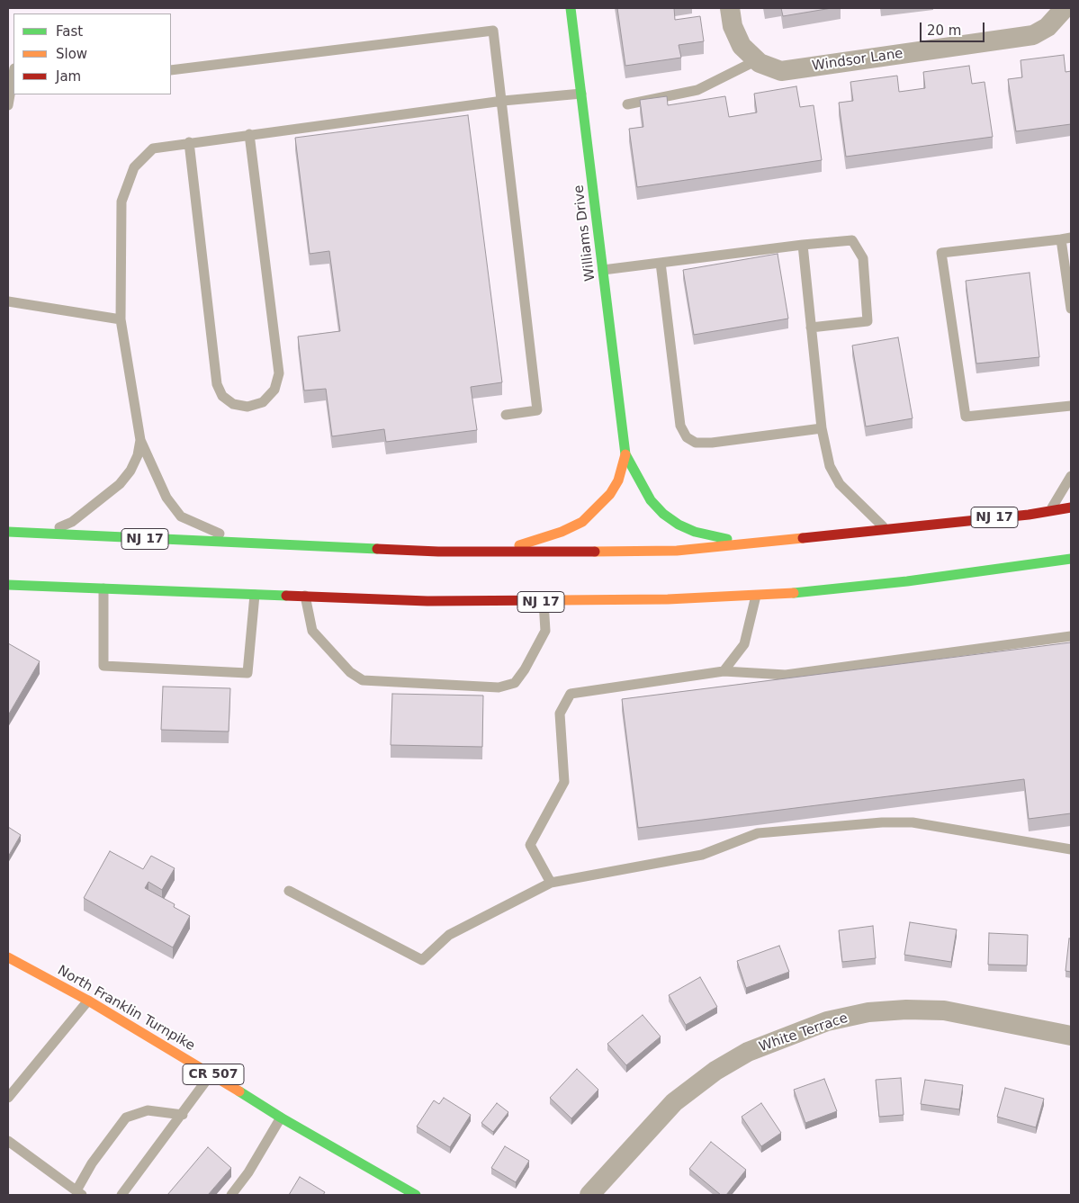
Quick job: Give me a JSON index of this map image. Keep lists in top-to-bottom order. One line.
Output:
{"streets":{"main road":["Williams Drive","NJ 17","North Franklin Turnpike","CR 507"],"street":["Windsor Lane","White Terrace"]},"legend":["Fast","Slow","Jam"],"scale_bar":"20 m"}
